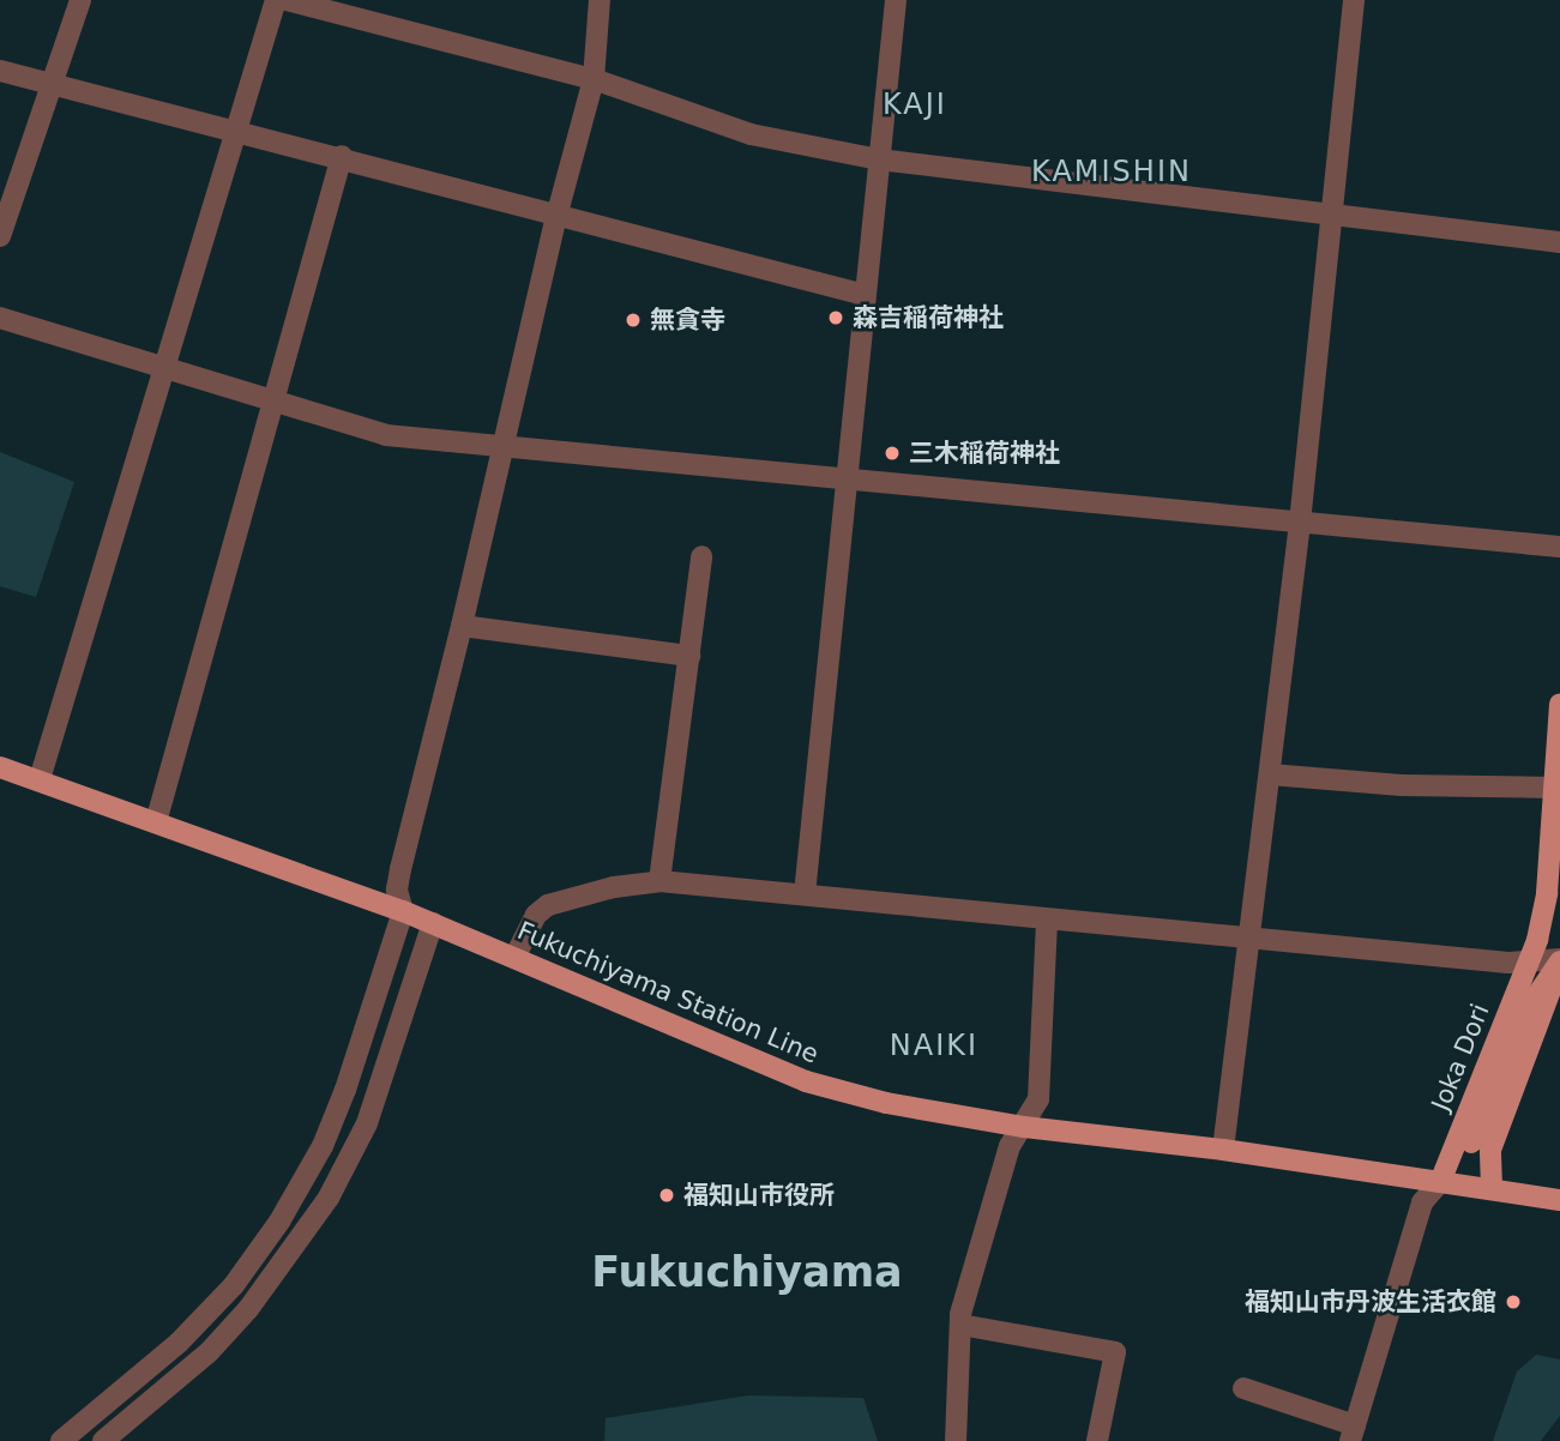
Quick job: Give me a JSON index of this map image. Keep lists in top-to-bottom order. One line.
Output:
{"streets":{"main road":["Fukuchiyama Station Line","Joka Dori"]},"crossings":[["Fukuchiyama Station Line","Joka Dori"]],"districts":["KAJI","KAMISHIN","NAIKI","Fukuchiyama"],"places":["森吉稲荷神社","無貪寺","三木稲荷神社","福知山市役所","福知山市丹波生活衣館"]}
